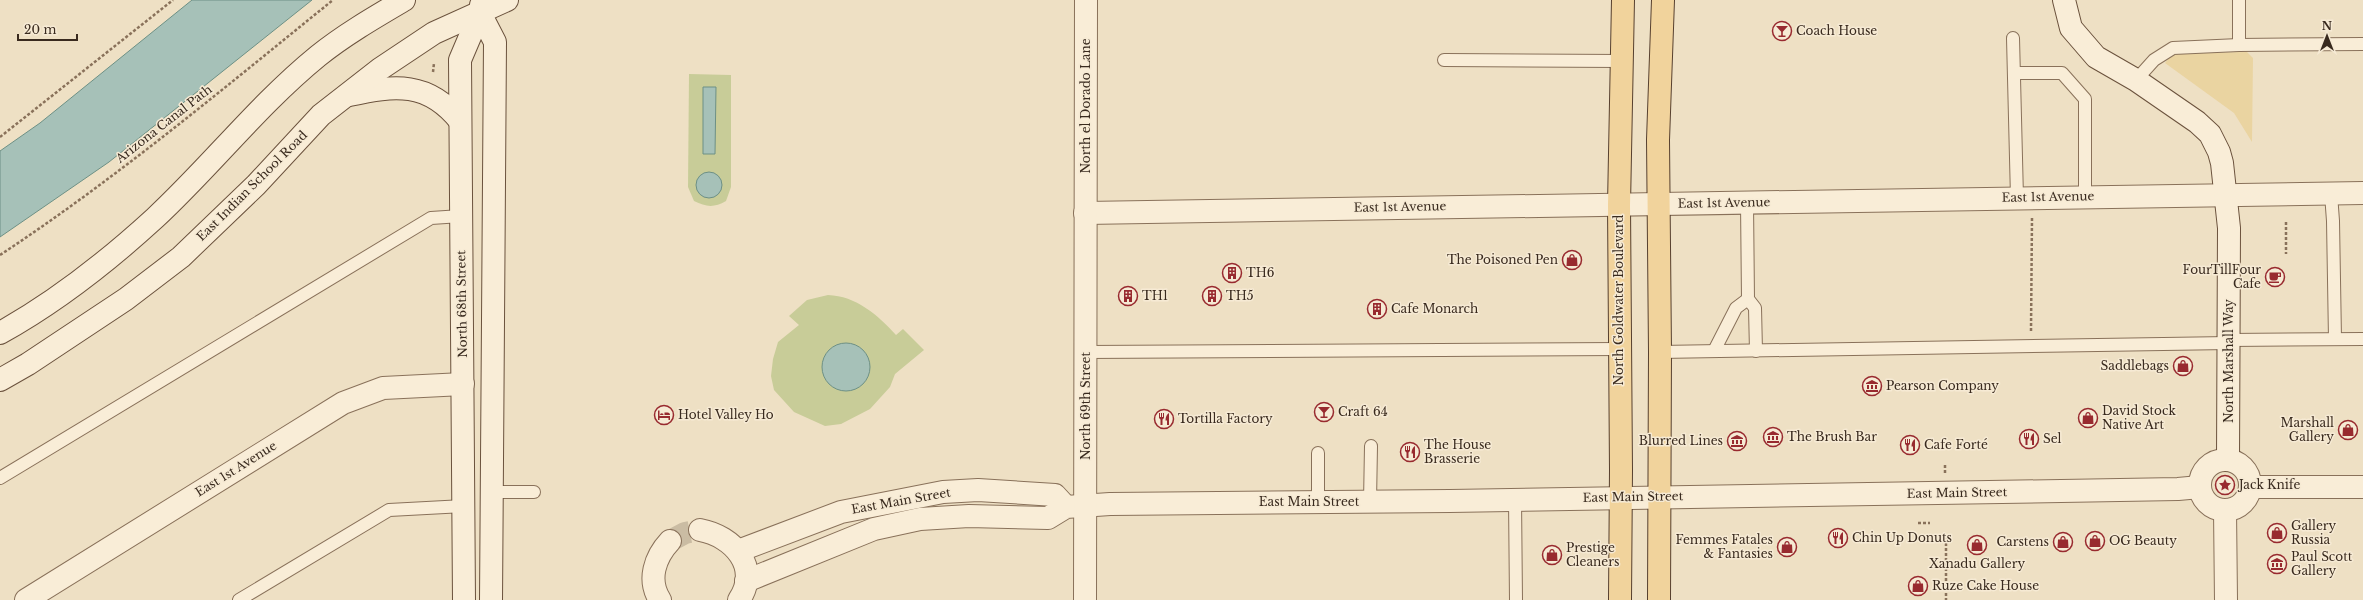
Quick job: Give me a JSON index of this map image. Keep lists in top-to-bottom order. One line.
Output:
{"streets":{"main road":["North Goldwater Boulevard"],"street":["North el Dorado Lane","East Indian School Road","East 1st Avenue","North 68th Street","North Marshall Way","North 69th Street","East Main Street"],"path":["Arizona Canal Path"]},"crossings":[["North el Dorado Lane","East 1st Avenue"],["North el Dorado Lane","North 69th Street"],["East Indian School Road","North 68th Street"],["East 1st Avenue","North Goldwater Boulevard"],["East 1st Avenue","North 68th Street"],["East 1st Avenue","North Marshall Way"],["East 1st Avenue","North 69th Street"],["North Goldwater Boulevard","East Main Street"],["North Marshall Way","East Main Street"],["North 69th Street","East Main Street"]],"places":{"bar":["Coach House","Craft 64"],"shop":["The Poisoned Pen","Saddlebags","David Stock Native Art","Marshall Gallery","Gallery Russia","OG Beauty","Carstens","Xanadu Gallery","Femmes Fatales & Fantasies","Prestige Cleaners","Ruze Cake House"],"building":["TH6","TH1","TH5","Cafe Monarch"],"cafe":["FourTillFour Cafe"],"museum":["Pearson Company","The Brush Bar","Blurred Lines","Paul Scott Gallery"],"hotel":["Hotel Valley Ho"],"restaurant":["Tortilla Factory","Sel","Cafe Forté","The House Brasserie","Chin Up Donuts"],"place":["Jack Knife"]},"scale_bar":"20 m","north":"top"}
